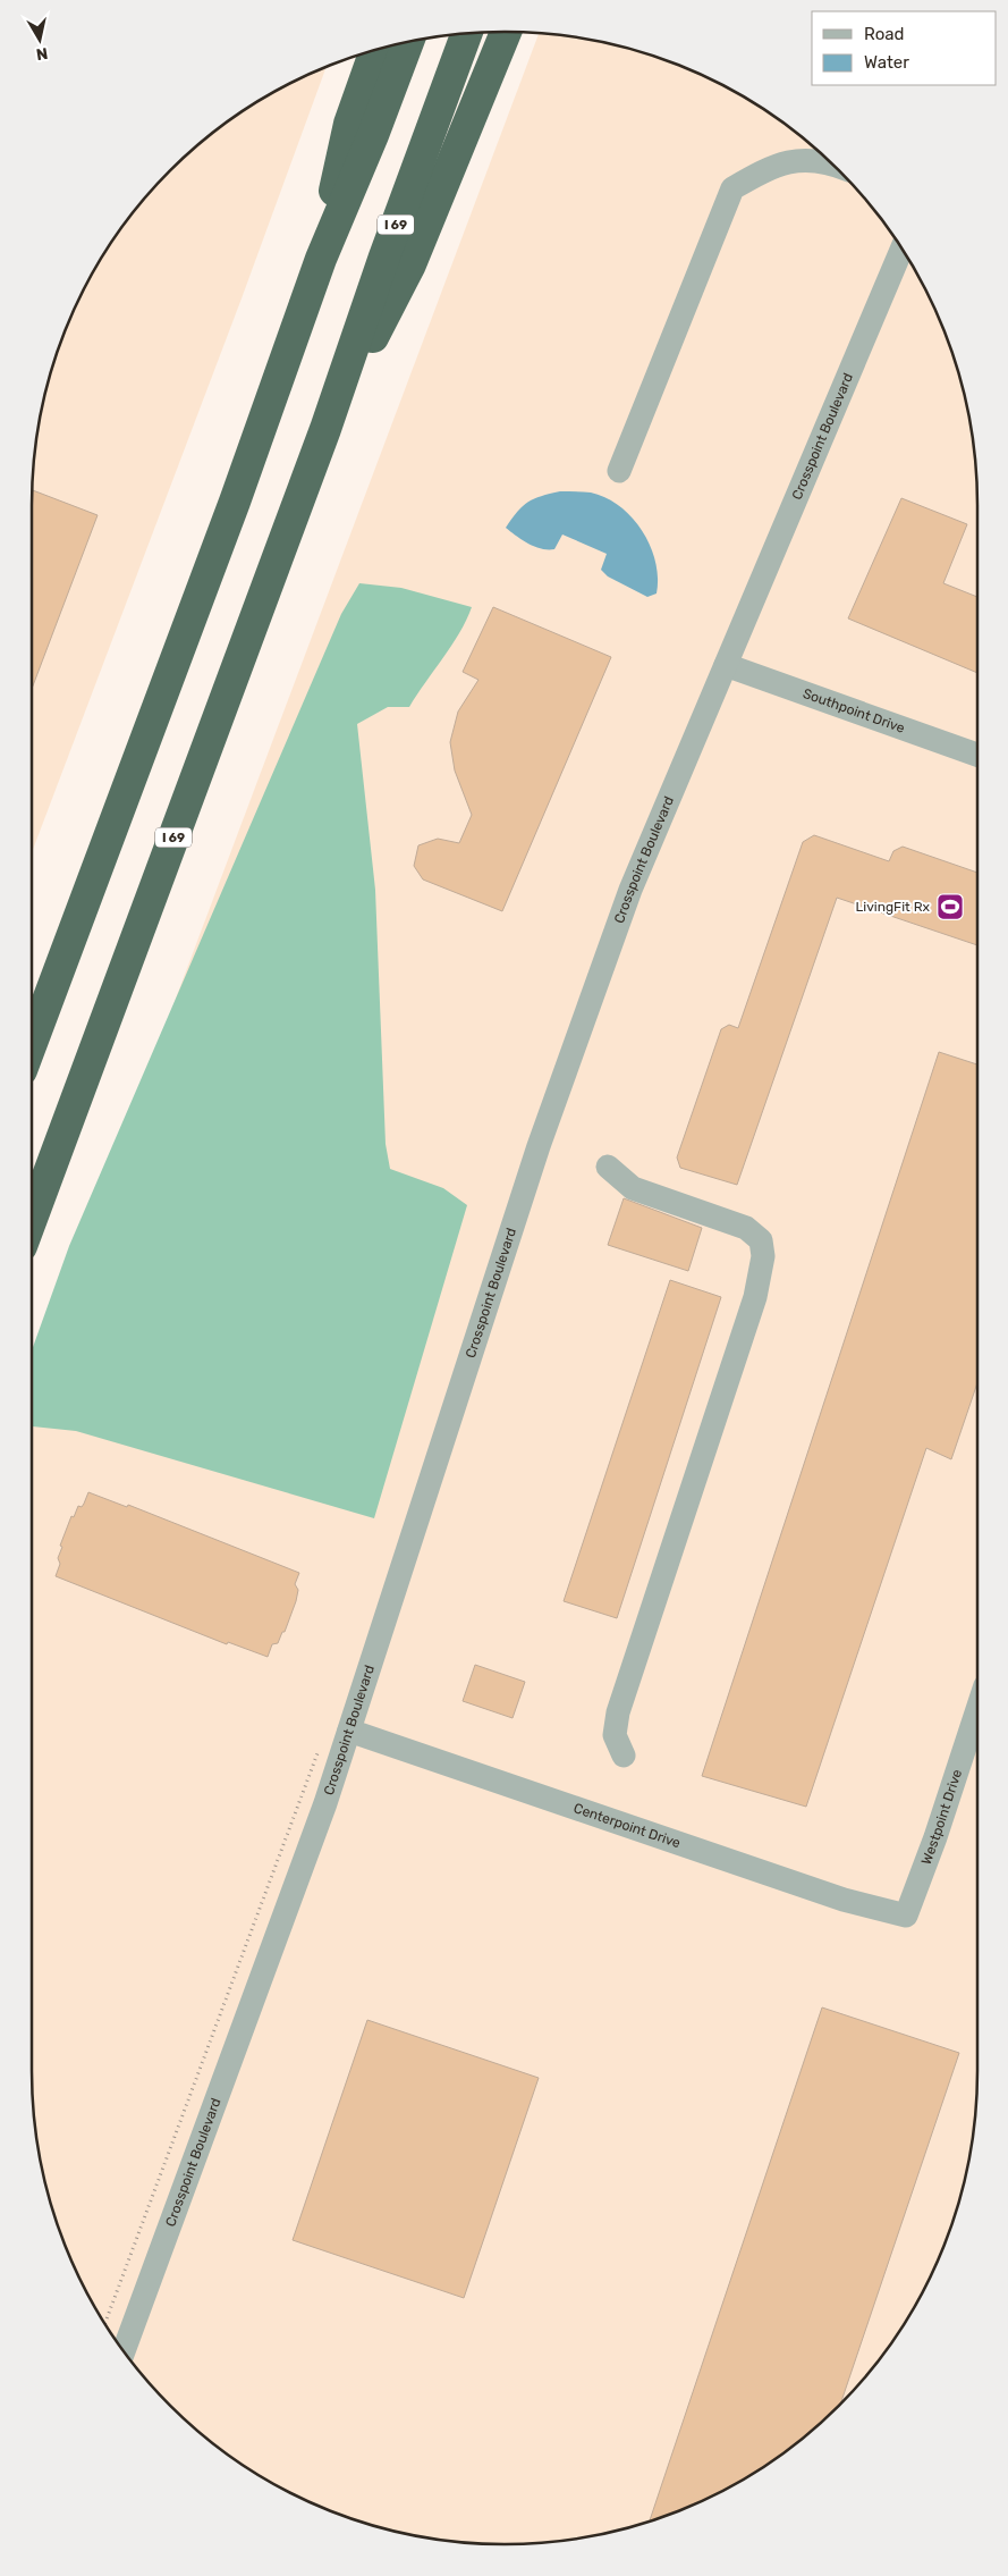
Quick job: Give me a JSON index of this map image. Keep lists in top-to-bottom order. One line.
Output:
{"streets":{"highway":["I 69"],"street":["Crosspoint Boulevard","Southpoint Drive","Westpoint Drive","Centerpoint Drive"]},"crossings":[["Crosspoint Boulevard","Southpoint Drive"],["Crosspoint Boulevard","Centerpoint Drive"],["Westpoint Drive","Centerpoint Drive"]],"places":{"sports":["LivingFit Rx"]},"legend":["Road","Water"],"north":"bottom"}
